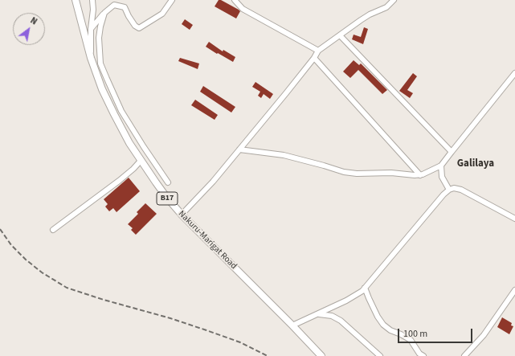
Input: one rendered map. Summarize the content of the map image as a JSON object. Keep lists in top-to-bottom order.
{
  "streets": {
    "main road": ["B17", "Nakuru-Marigat Road"]
  },
  "districts": ["Galilaya"],
  "scale_bar": "100 m",
  "north": "top right"
}
